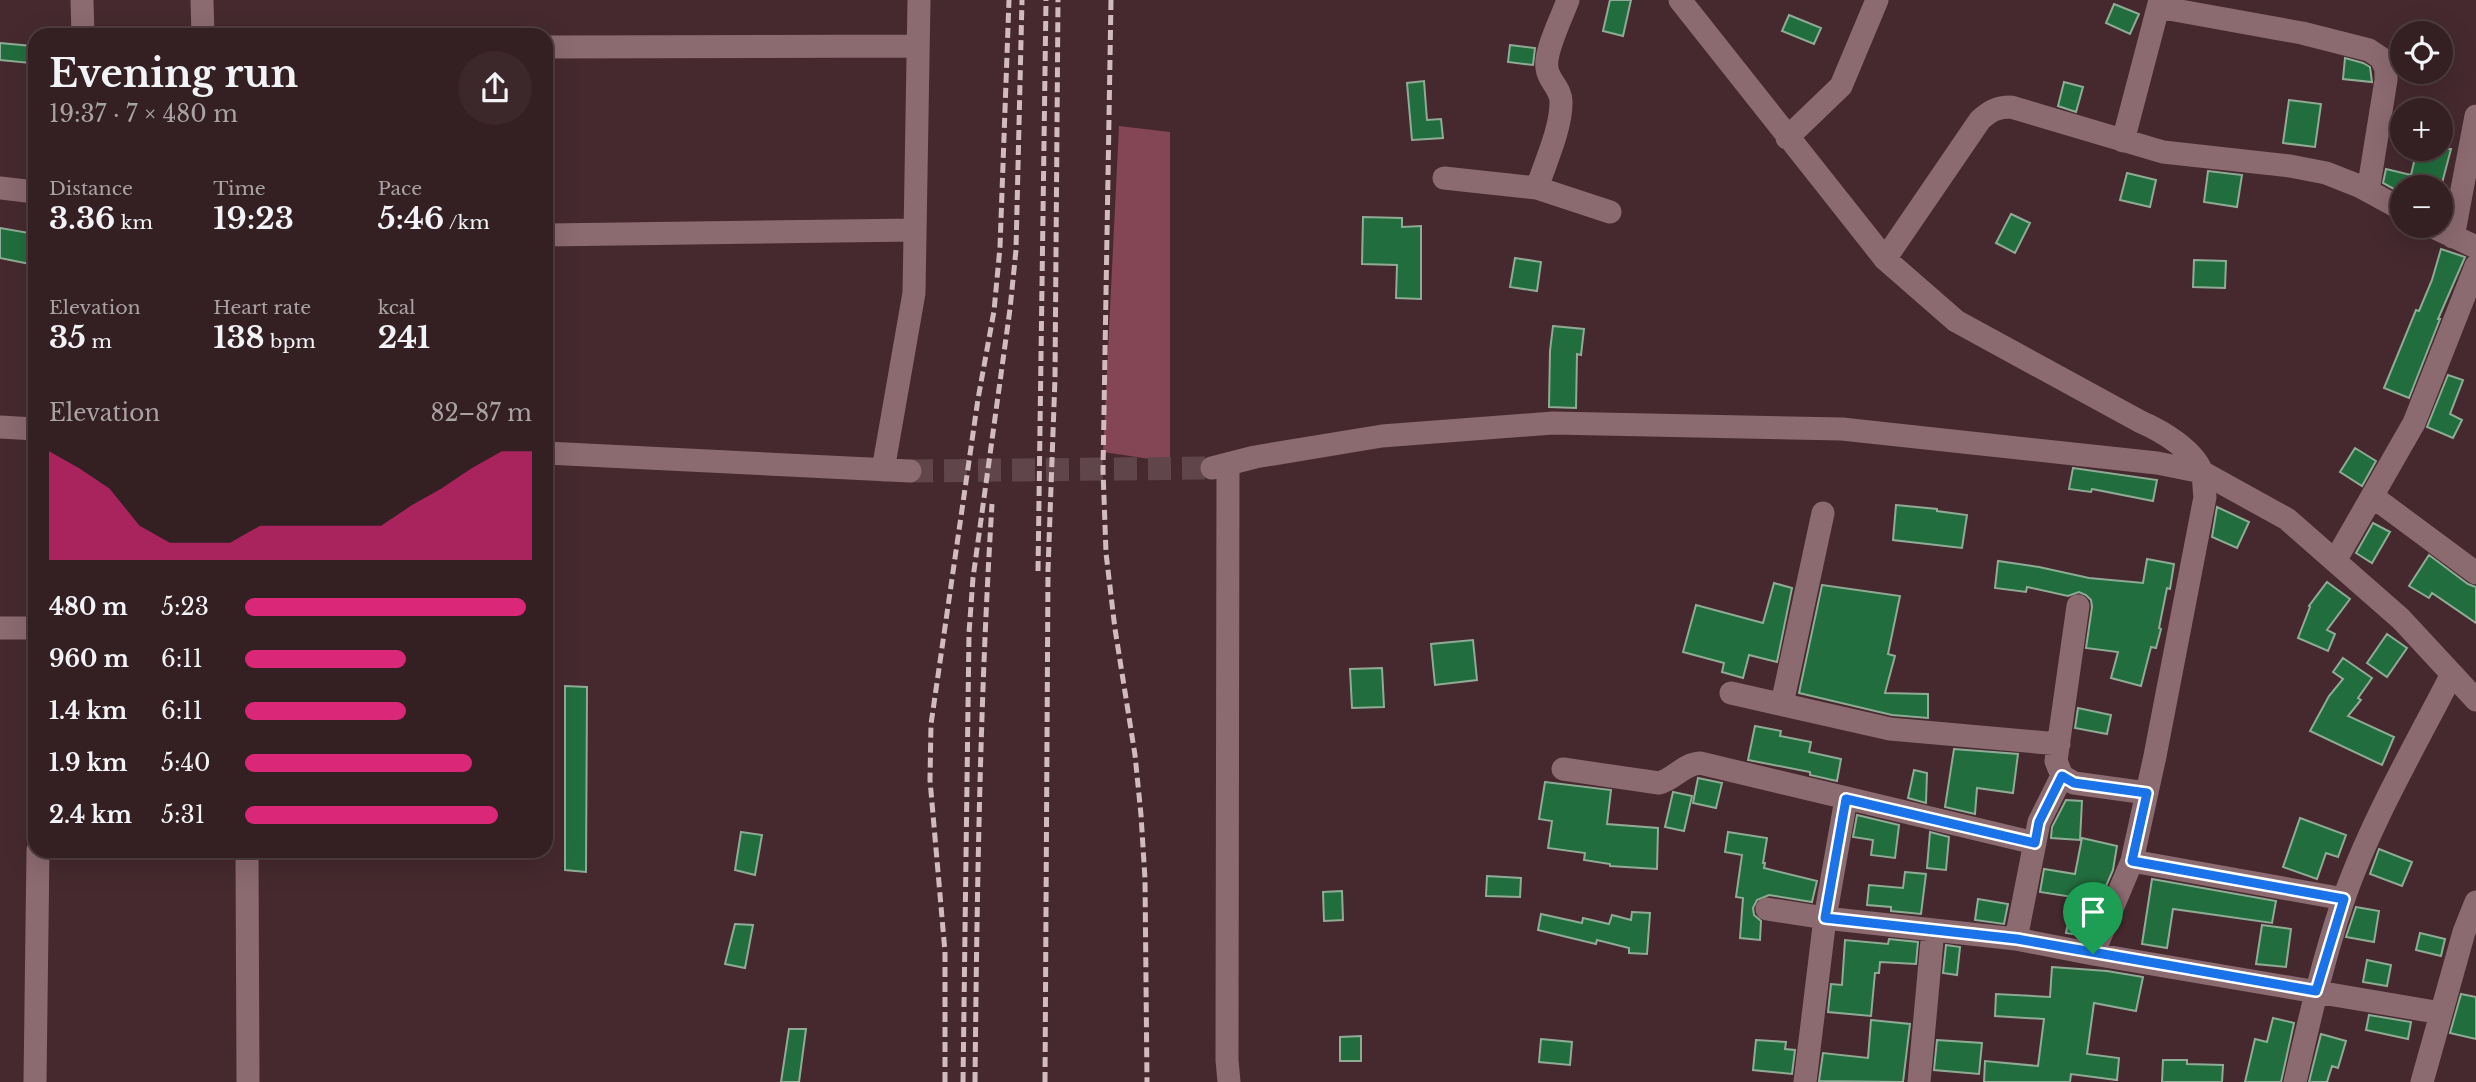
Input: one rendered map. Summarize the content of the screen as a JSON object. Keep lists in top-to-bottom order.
{
  "page": {
    "map_buttons": ["+", "−"],
    "heading": ["Evening run", "19:37 · 7 × 480 m"],
    "stats": [
      ["Distance", "3.36 km"],
      ["Time", "19:23"],
      ["Pace", "5:46 /km"],
      ["Elevation", "35 m"],
      ["Heart rate", "138 bpm"],
      ["kcal", "241"]
    ],
    "chart": ["Elevation", "82–87 m"],
    "list": [
      {
        "name": "480 m",
        "note": "5:23"
      },
      {
        "name": "960 m",
        "note": "6:11"
      },
      {
        "name": "1.4 km",
        "note": "6:11"
      },
      {
        "name": "1.9 km",
        "note": "5:40"
      },
      {
        "name": "2.4 km",
        "note": "5:31"
      }
    ]
  }
}
